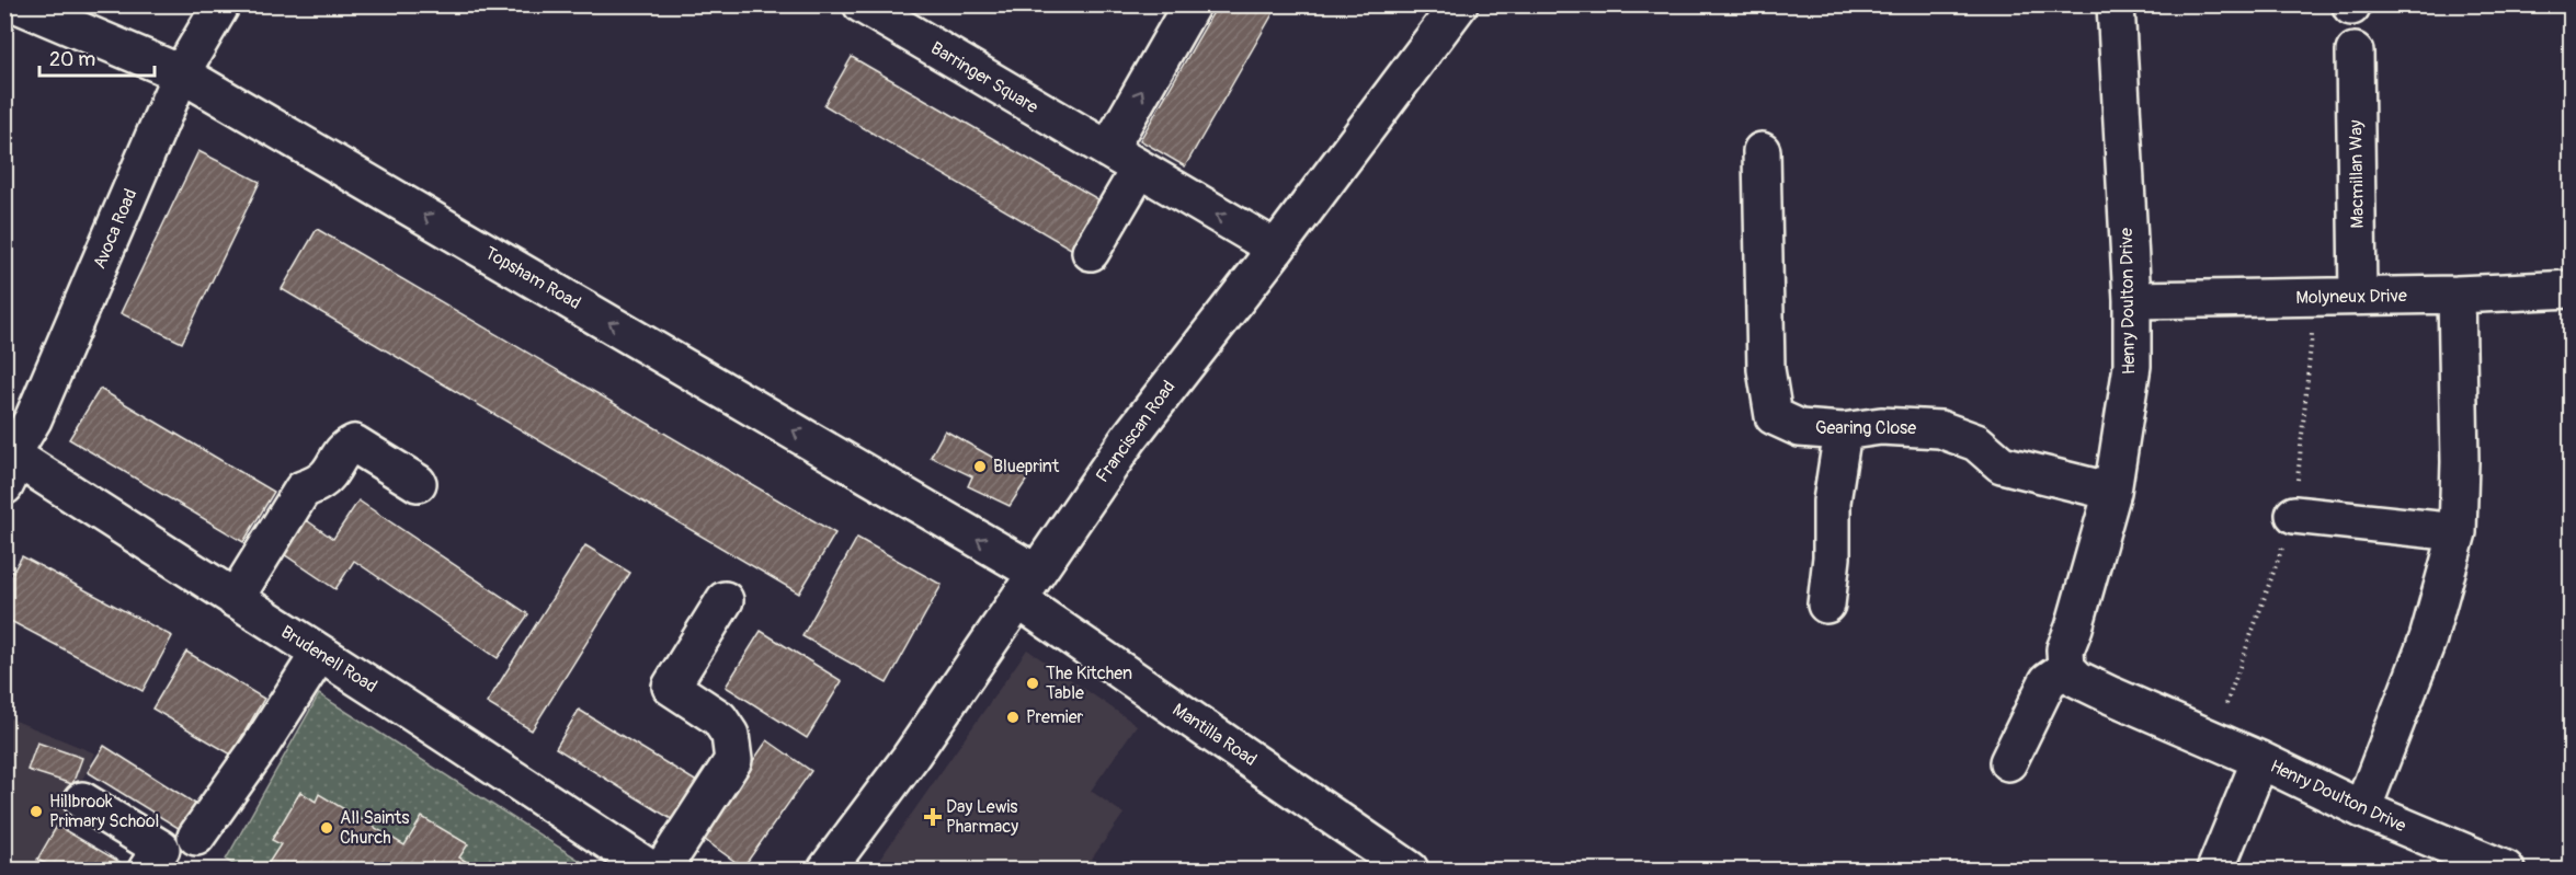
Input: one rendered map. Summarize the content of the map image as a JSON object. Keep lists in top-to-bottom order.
{
  "streets": {
    "street": [
      "Barringer Square",
      "Macmillan Way",
      "Avoca Road",
      "Topsham Road",
      "Molyneux Drive",
      "Henry Doulton Drive",
      "Gearing Close",
      "Franciscan Road",
      "Brudenell Road",
      "Mantilla Road"
    ]
  },
  "crossings": [
    ["Barringer Square", "Franciscan Road"],
    ["Macmillan Way", "Molyneux Drive"],
    ["Avoca Road", "Topsham Road"],
    ["Avoca Road", "Brudenell Road"],
    ["Topsham Road", "Franciscan Road"],
    ["Topsham Road", "Mantilla Road"],
    ["Molyneux Drive", "Henry Doulton Drive"],
    ["Henry Doulton Drive", "Gearing Close"],
    ["Franciscan Road", "Mantilla Road"]
  ],
  "one_way": ["Topsham Road"],
  "places": {
    "other": [
      "Blueprint",
      "The Kitchen Table",
      "Premier",
      "Hillbrook Primary School",
      "All Saints Church"
    ],
    "health": ["Day Lewis Pharmacy"]
  },
  "scale_bar": "20 m"
}
